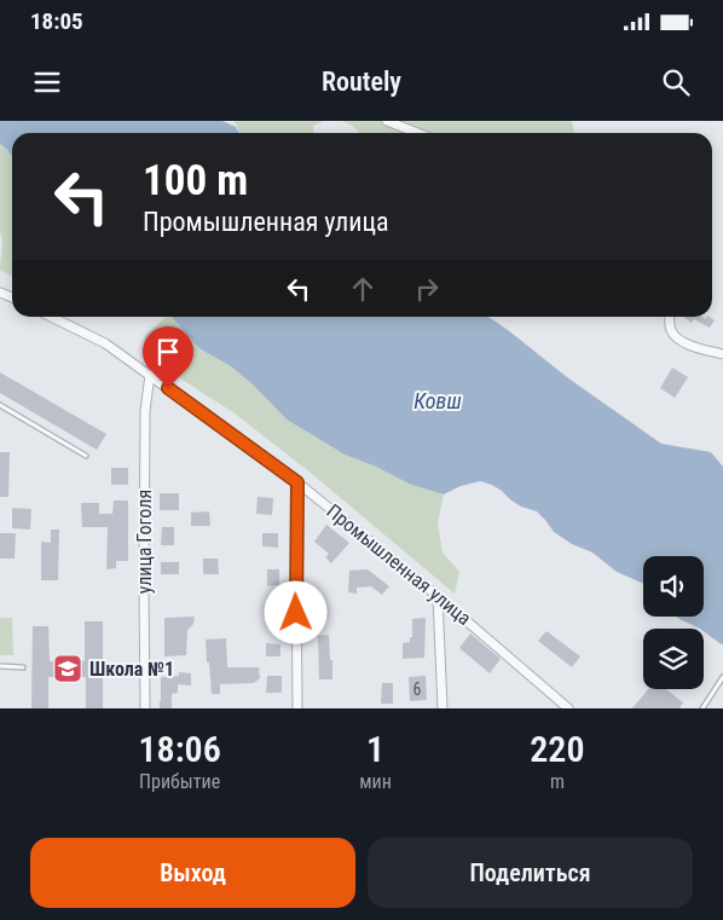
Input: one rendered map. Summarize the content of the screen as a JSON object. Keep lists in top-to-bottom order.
{
  "streets": {
    "street": ["улица Гоголя", "Промышленная улица"]
  },
  "crossings": [
    ["улица Гоголя", "Промышленная улица"]
  ],
  "water": ["Ковш"],
  "places": {
    "school or university": ["Школа №1"]
  },
  "house_numbers": ["6"],
  "page": {
    "status": "18:05",
    "header": "Routely",
    "turn": ["100 m", "Промышленная улица"],
    "eta": [
      "18:06",
      "Прибытие",
      "1",
      "мин",
      "220",
      "m"
    ],
    "buttons": ["Выход", "Поделиться"]
  }
}
